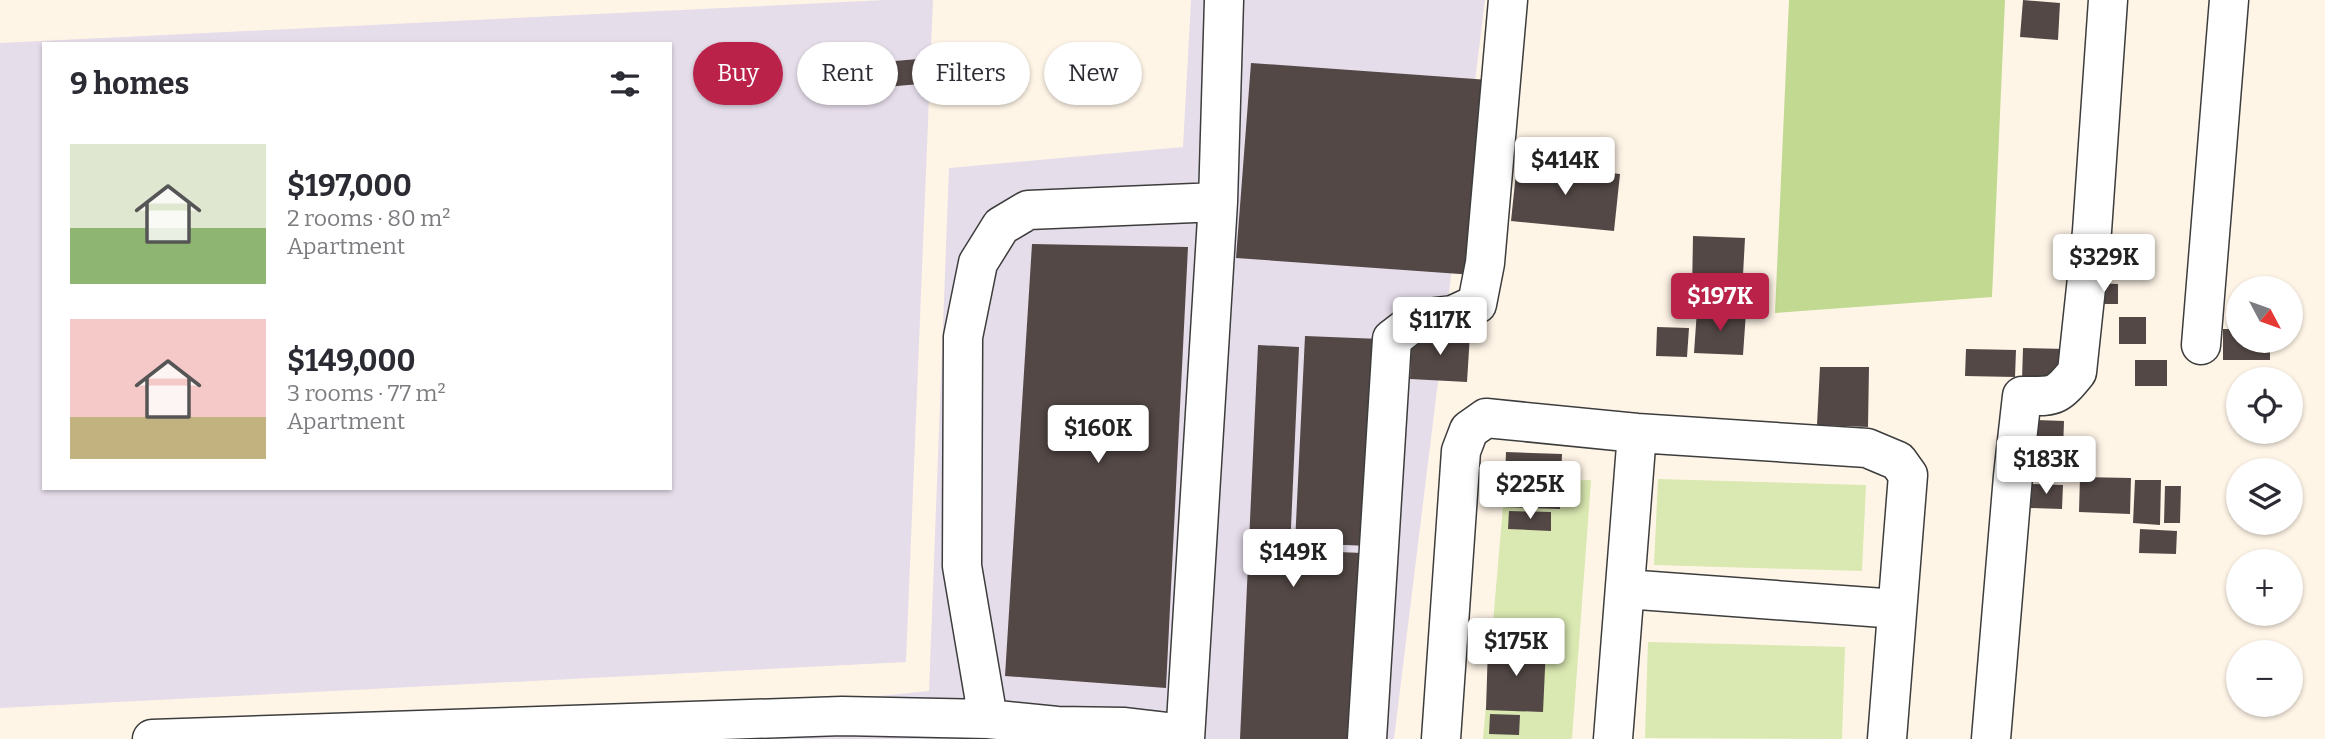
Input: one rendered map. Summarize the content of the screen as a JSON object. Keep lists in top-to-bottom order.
{
  "north": "bottom right",
  "page": {
    "chip": [
      "Buy",
      "Rent",
      "Filters",
      "New"
    ],
    "heading": "9 homes",
    "list": [
      {
        "name": "$197,000",
        "note": "2 rooms · 80 m² · Apartment"
      },
      {
        "name": "$149,000",
        "note": "3 rooms · 77 m² · Apartment"
      }
    ],
    "price": [
      "$414K",
      "$329K",
      "$197K",
      "$117K",
      "$160K",
      "$183K",
      "$225K",
      "$149K",
      "$175K"
    ],
    "map_buttons": ["+", "−"]
  }
}
